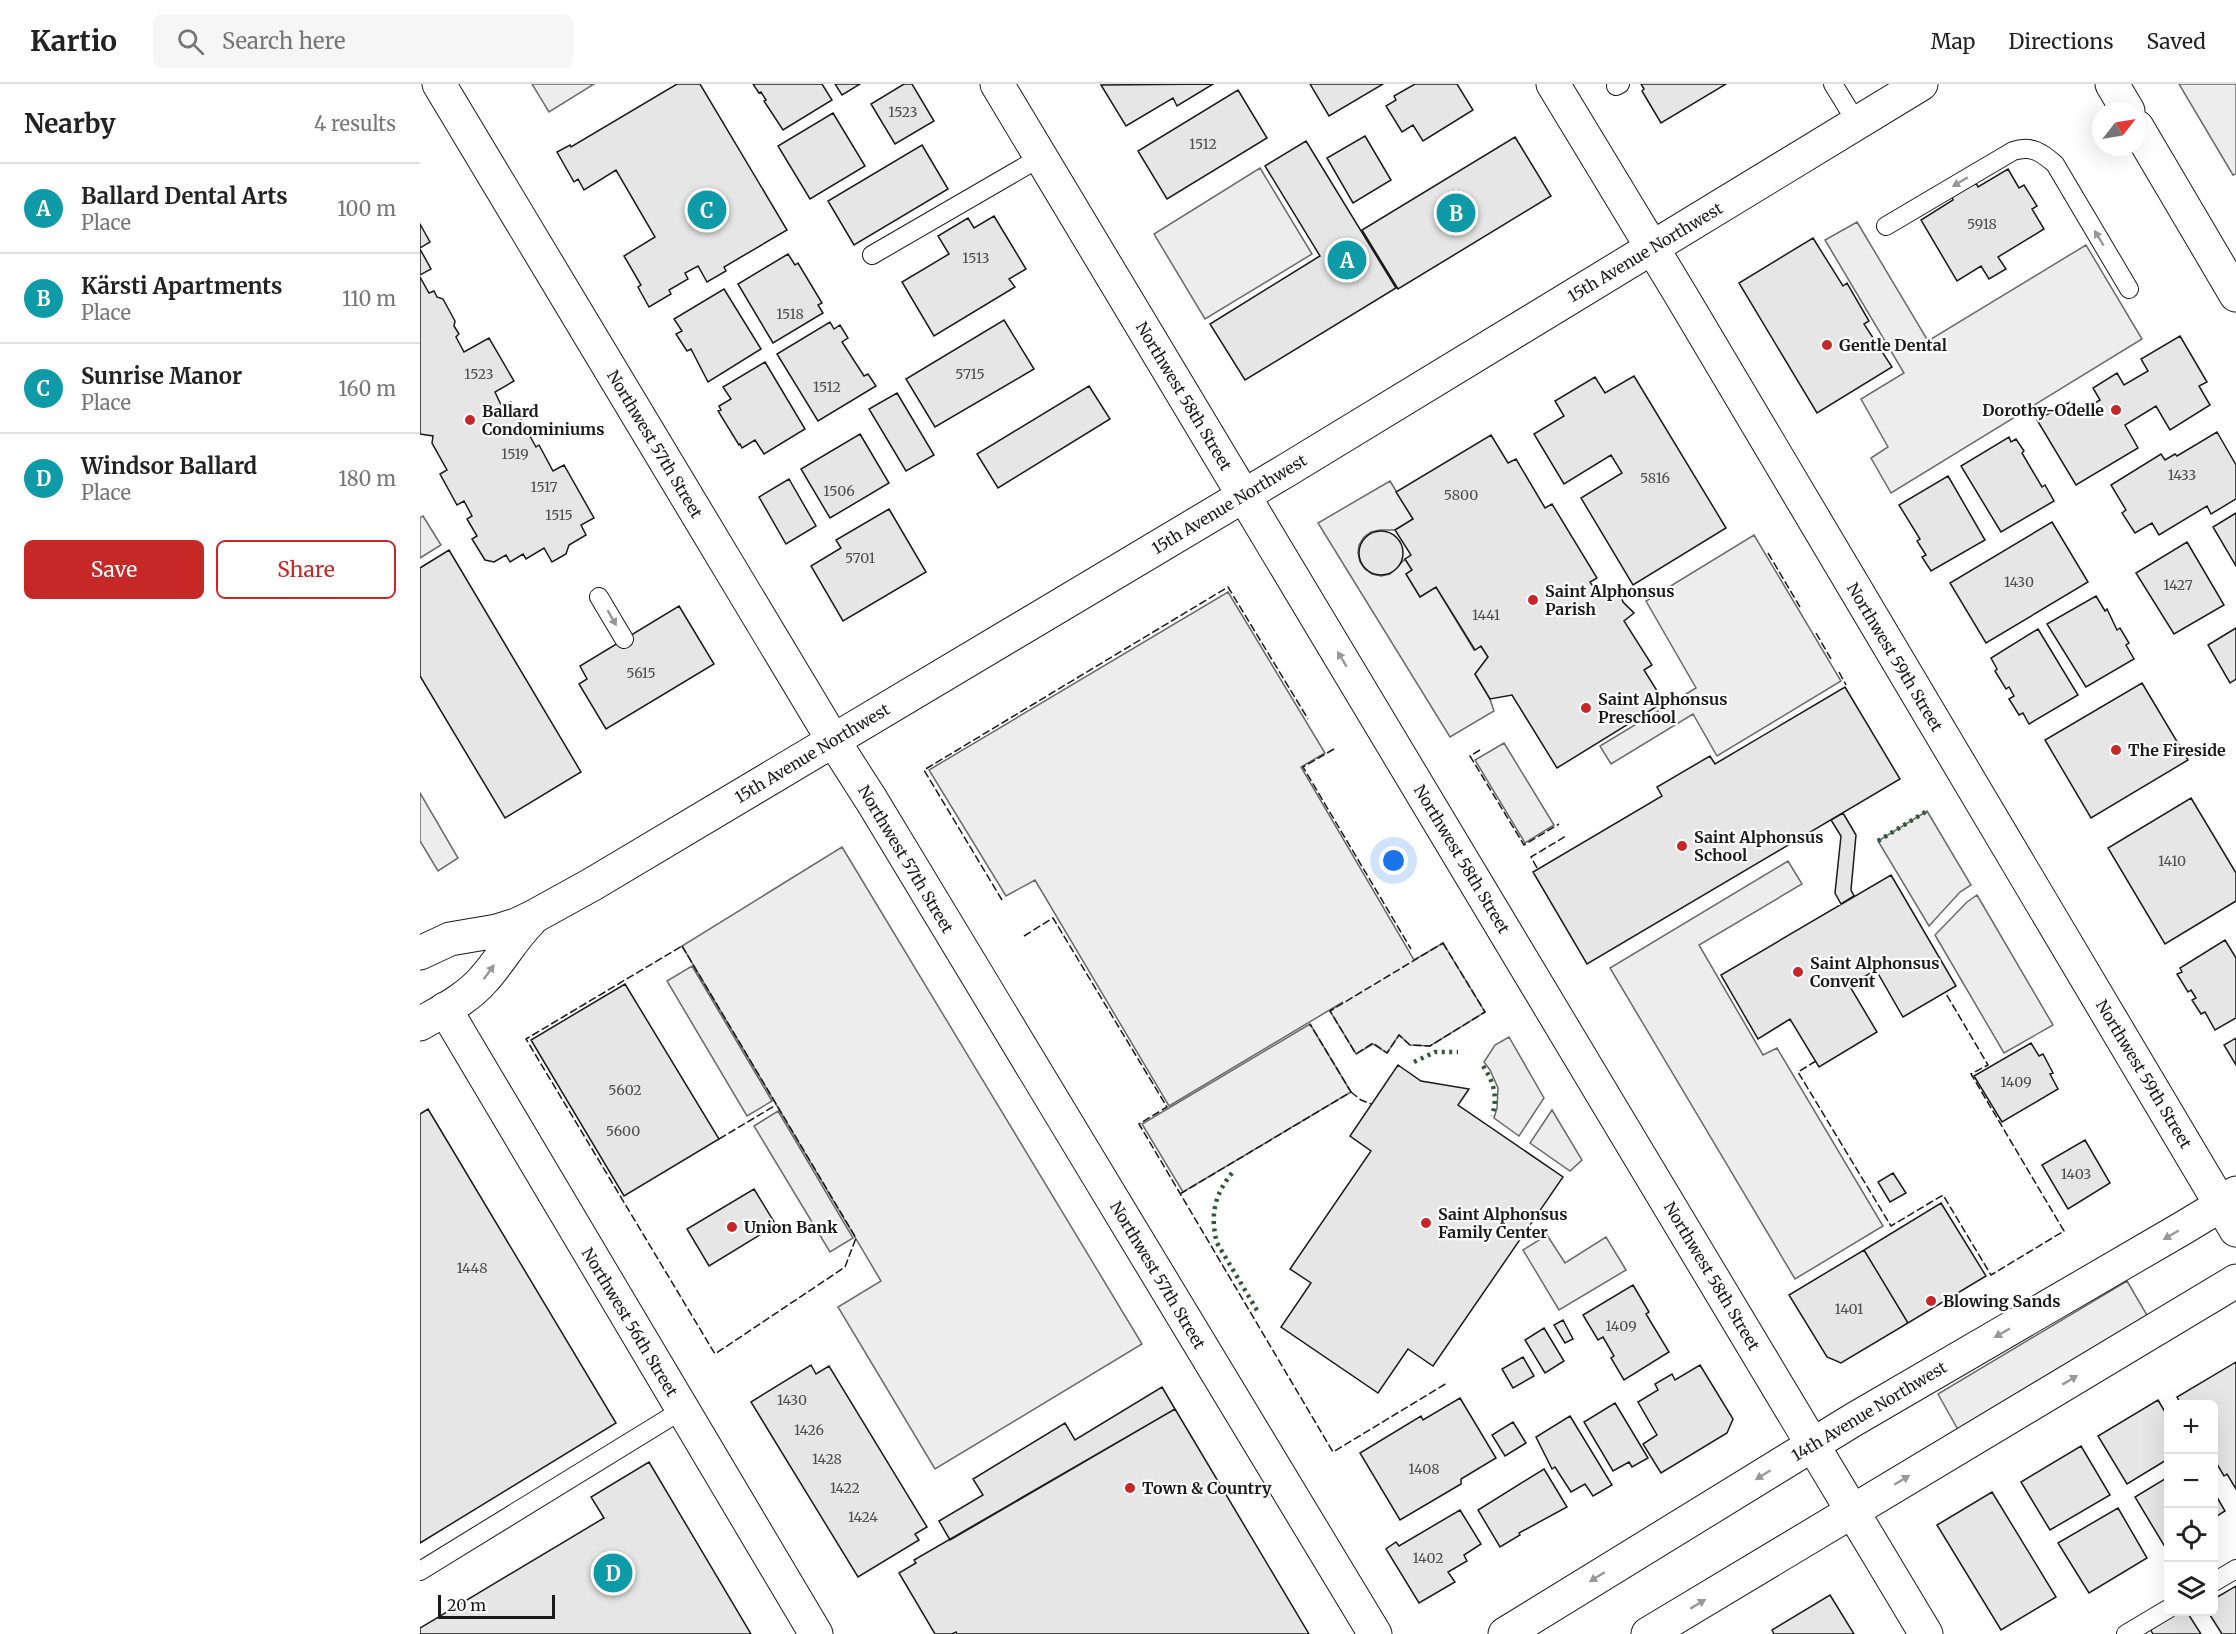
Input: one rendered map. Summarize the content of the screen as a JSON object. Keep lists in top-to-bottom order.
{
  "streets": {
    "street": [
      "15th Avenue Northwest",
      "Northwest 58th Street",
      "Northwest 57th Street",
      "Northwest 59th Street",
      "Northwest 56th Street",
      "14th Avenue Northwest"
    ]
  },
  "crossings": [
    ["15th Avenue Northwest", "Northwest 58th Street"],
    ["15th Avenue Northwest", "Northwest 57th Street"],
    ["15th Avenue Northwest", "Northwest 59th Street"],
    ["15th Avenue Northwest", "Northwest 56th Street"],
    ["Northwest 58th Street", "14th Avenue Northwest"],
    ["Northwest 59th Street", "14th Avenue Northwest"]
  ],
  "one_way": ["Northwest 58th Street"],
  "places": [
    "Gentle Dental",
    "Dorothy-Odelle",
    "Ballard Condominiums",
    "Saint Alphonsus Parish",
    "Saint Alphonsus Preschool",
    "The Fireside",
    "Saint Alphonsus School",
    "Saint Alphonsus Convent",
    "Saint Alphonsus Family Center",
    "Union Bank",
    "Blowing Sands",
    "Town & Country"
  ],
  "house_numbers": [
    "1523",
    "1512",
    "5918",
    "1513",
    "1518",
    "1523",
    "5715",
    "1512",
    "1519",
    "1433",
    "5816",
    "1517",
    "1506",
    "5800",
    "1515",
    "5701",
    "1430",
    "1427",
    "1441",
    "5615",
    "1410",
    "1409",
    "5602",
    "5600",
    "1403",
    "1448",
    "1401",
    "1409",
    "1430",
    "1426",
    "1428",
    "1408",
    "1422",
    "1424",
    "1402"
  ],
  "scale_bar": "20 m",
  "north": "top right",
  "page": {
    "header": "Kartio",
    "search": "Search here",
    "nav": ["Map", "Directions", "Saved"],
    "heading": ["Nearby", "4 results"],
    "list": [
      {
        "mark": "A",
        "name": "Ballard Dental Arts",
        "note": "Place",
        "value": "100 m"
      },
      {
        "mark": "B",
        "name": "Kärsti Apartments",
        "note": "Place",
        "value": "110 m"
      },
      {
        "mark": "C",
        "name": "Sunrise Manor",
        "note": "Place",
        "value": "160 m"
      },
      {
        "mark": "D",
        "name": "Windsor Ballard",
        "note": "Place",
        "value": "180 m"
      }
    ],
    "pins": [
      "C",
      "B",
      "A",
      "D"
    ],
    "buttons": ["Save", "Share"],
    "map_buttons": ["+", "−"],
    "scale": "20 m"
  }
}
